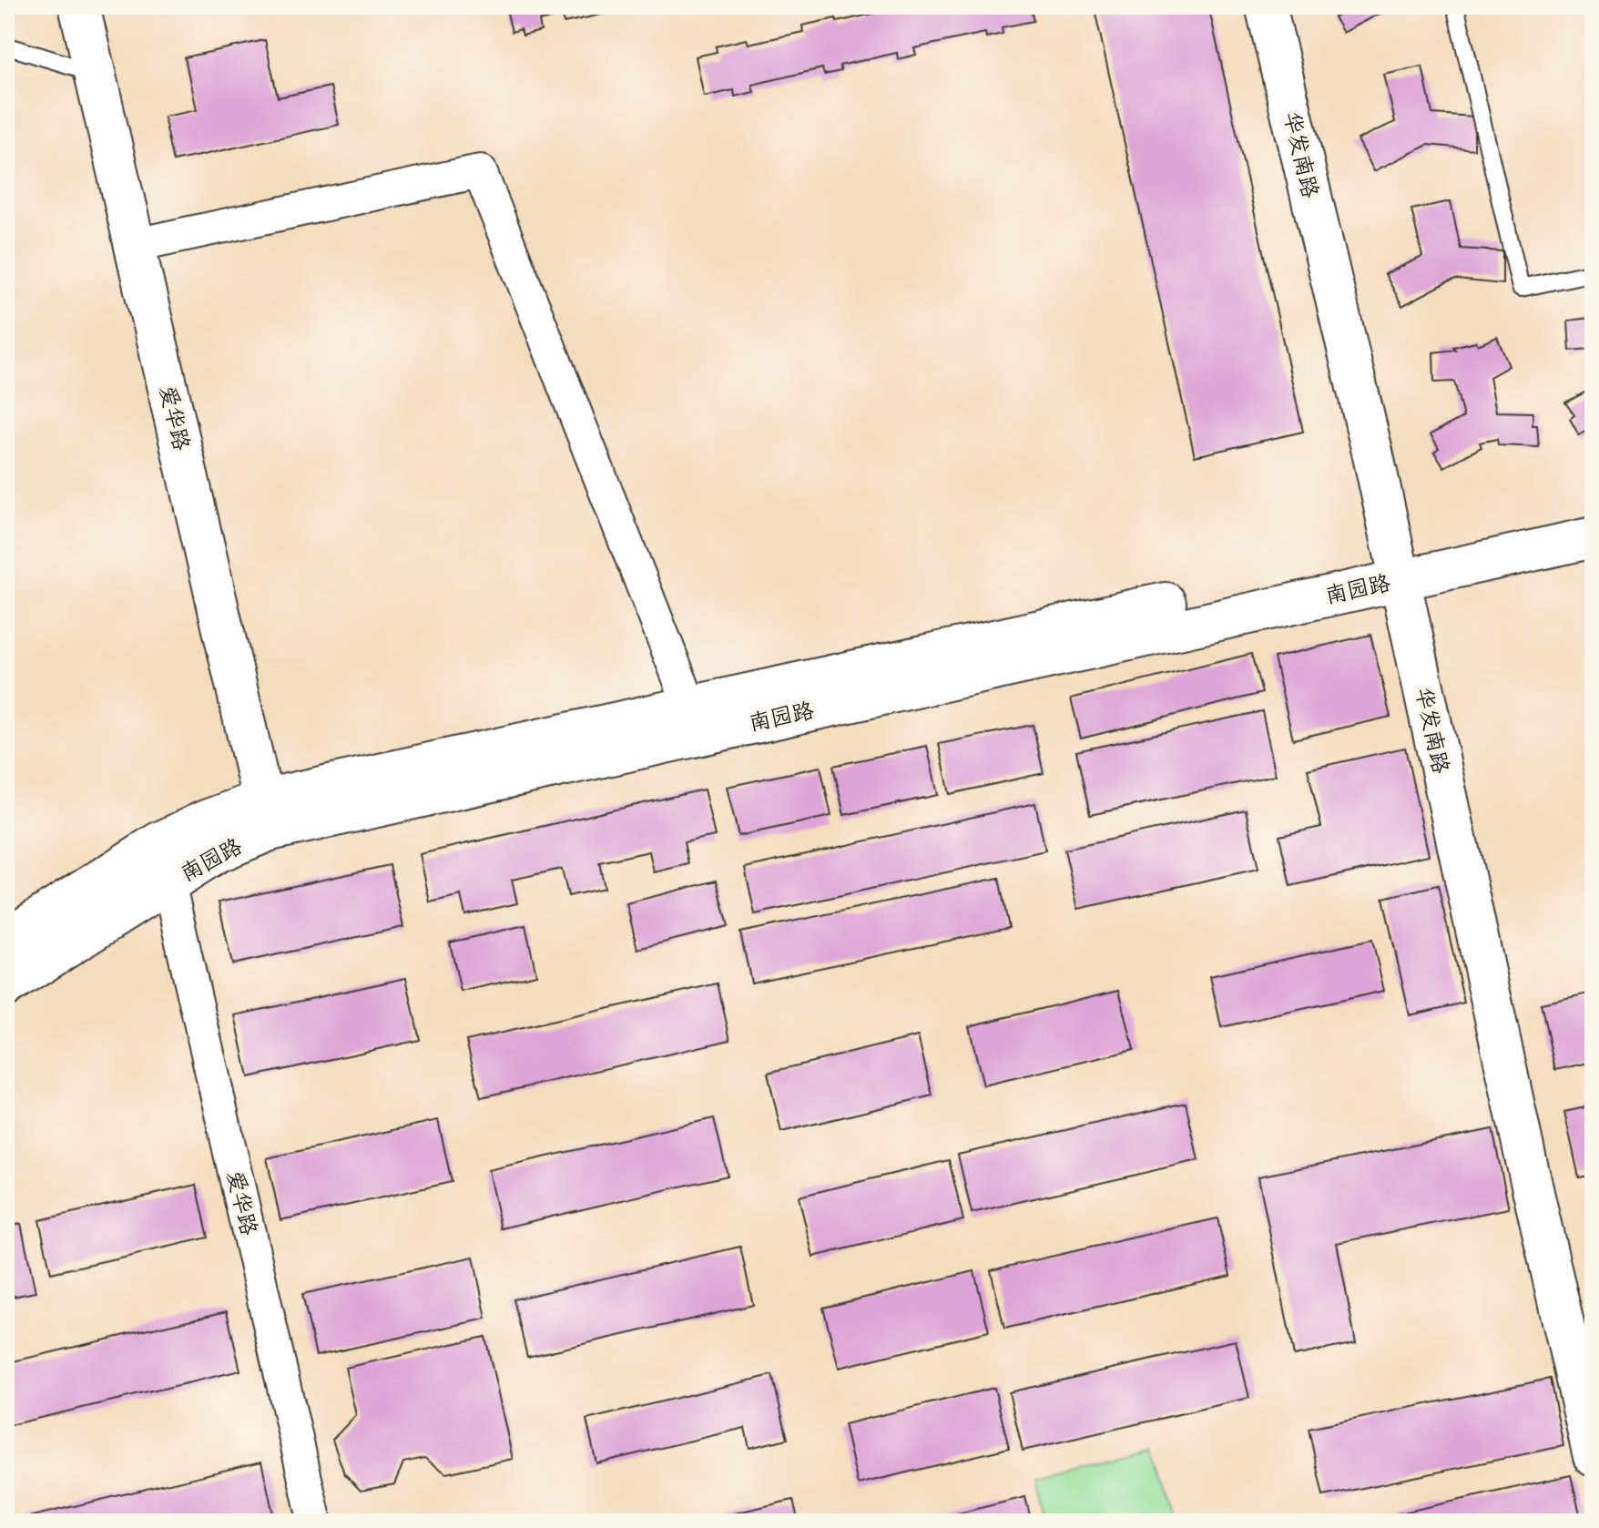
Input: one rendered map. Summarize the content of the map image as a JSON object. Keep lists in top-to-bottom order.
{
  "streets": {
    "main road": ["华发南路", "爱华路", "南园路"]
  },
  "crossings": [
    ["华发南路", "南园路"],
    ["爱华路", "南园路"]
  ]
}
